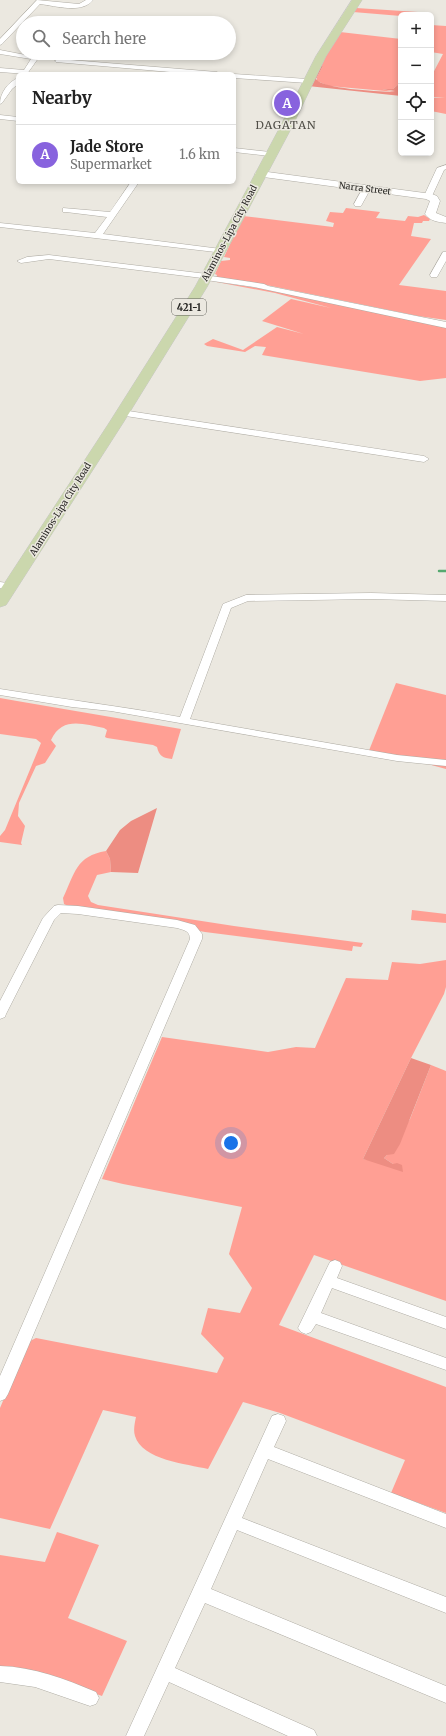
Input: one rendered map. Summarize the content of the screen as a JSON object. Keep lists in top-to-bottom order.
{
  "streets": {
    "main road": ["Alaminos-Lipa City Road", "421-1"],
    "street": ["Narra Street"]
  },
  "crossings": [
    ["Narra Street", "Alaminos-Lipa City Road"]
  ],
  "districts": ["DAGATAN"],
  "page": {
    "map_buttons": ["+", "−"],
    "search": "Search here",
    "heading": "Nearby",
    "pins": "A",
    "list": [
      {
        "mark": "A",
        "name": "Jade Store",
        "note": "Supermarket",
        "value": "1.6 km"
      }
    ]
  }
}
